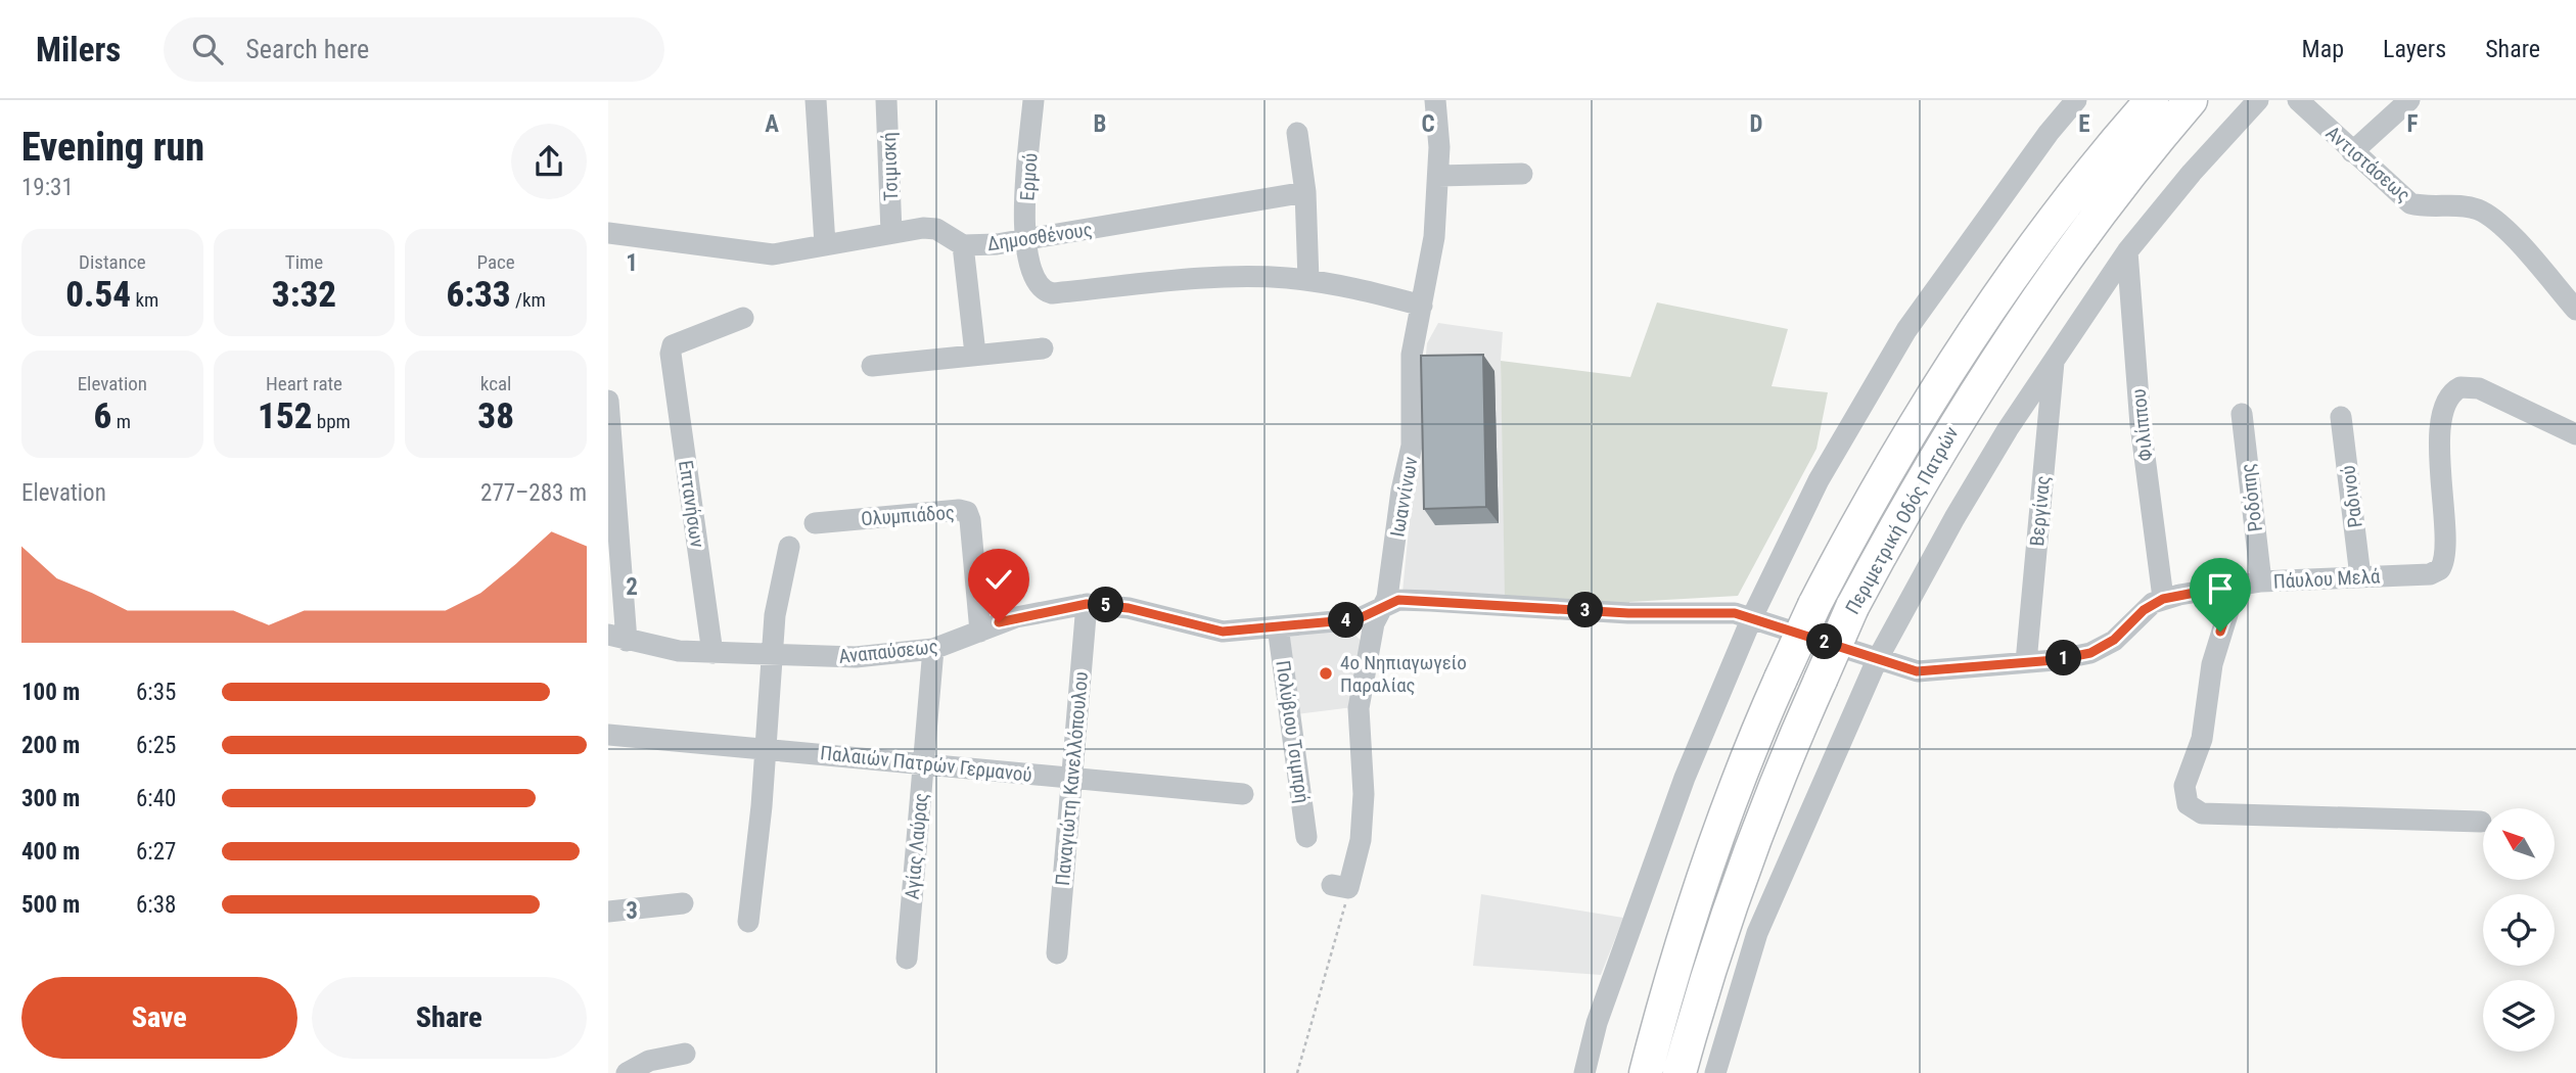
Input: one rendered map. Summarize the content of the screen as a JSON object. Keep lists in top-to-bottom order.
{
  "streets": {
    "highway": ["Περιμετρική Οδός Πατρών"],
    "street": [
      "Αντιστάσεως",
      "Τσιμισκή",
      "Ερμού",
      "Δημοσθένους",
      "Φιλίππου",
      "Ιωαννίνων",
      "Ραδινού",
      "Ροδόπης",
      "Επτανήσων",
      "Βεργίνας",
      "Ολυμπιάδος",
      "Πάυλου Μελά",
      "Αναπαύσεως",
      "Πολύβιου Τσιμπρή",
      "Παλαιών Πατρών Γερμανού",
      "Παναγιώτη Κανελλόπουλου",
      "Αγίας Λαύρας"
    ]
  },
  "crossings": [
    ["Τσιμισκή", "Δημοσθένους"],
    ["Ερμού", "Δημοσθένους"],
    ["Φιλίππου", "Πάυλου Μελά"],
    ["Ιωαννίνων", "Αναπαύσεως"],
    ["Ραδινού", "Πάυλου Μελά"],
    ["Ροδόπης", "Πάυλου Μελά"],
    ["Επτανήσων", "Αναπαύσεως"],
    ["Βεργίνας", "Πάυλου Μελά"],
    ["Ολυμπιάδος", "Αναπαύσεως"],
    ["Πάυλου Μελά", "Αναπαύσεως"],
    ["Αναπαύσεως", "Πολύβιου Τσιμπρή"],
    ["Αναπαύσεως", "Παναγιώτη Κανελλόπουλου"],
    ["Αναπαύσεως", "Αγίας Λαύρας"],
    ["Παλαιών Πατρών Γερμανού", "Παναγιώτη Κανελλόπουλου"],
    ["Παλαιών Πατρών Γερμανού", "Αγίας Λαύρας"]
  ],
  "places": ["4o Νηπιαγωγείο Παραλίας"],
  "north": "top left",
  "page": {
    "header": "Milers",
    "search": "Search here",
    "nav": ["Map", "Layers", "Share"],
    "heading": ["Evening run", "19:31"],
    "stats": [
      ["Distance", "0.54 km"],
      ["Time", "3:32"],
      ["Pace", "6:33 /km"],
      ["Elevation", "6 m"],
      ["Heart rate", "152 bpm"],
      ["kcal", "38"]
    ],
    "chart": ["Elevation", "277–283 m"],
    "pins": [
      "5",
      "3",
      "4",
      "2",
      "1"
    ],
    "list": [
      {
        "name": "100 m",
        "note": "6:35"
      },
      {
        "name": "200 m",
        "note": "6:25"
      },
      {
        "name": "300 m",
        "note": "6:40"
      },
      {
        "name": "400 m",
        "note": "6:27"
      },
      {
        "name": "500 m",
        "note": "6:38"
      }
    ],
    "buttons": ["Save", "Share"]
  },
  "grid": {
    "columns": [
      "A",
      "B",
      "C",
      "D",
      "E",
      "F"
    ],
    "rows": ["1", "2", "3"]
  }
}
